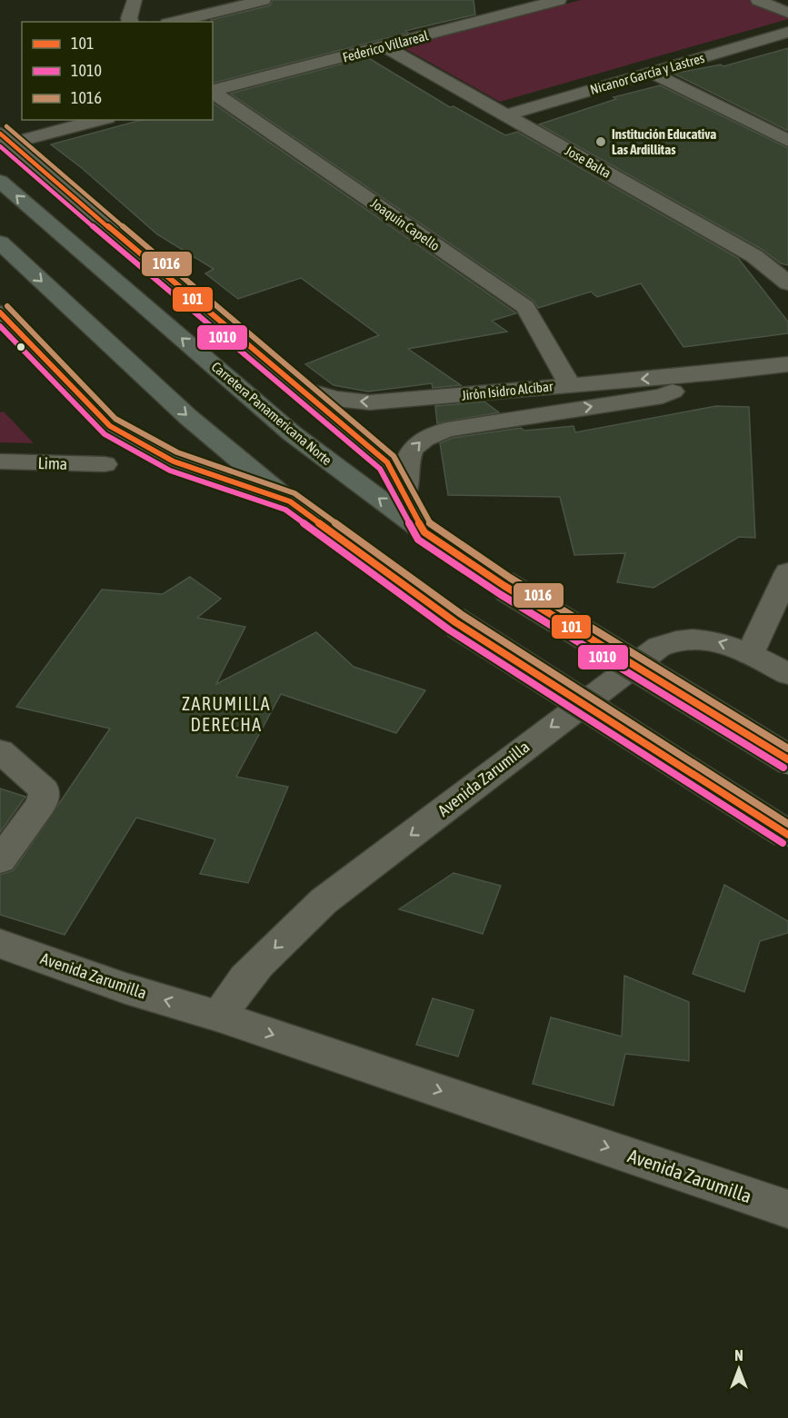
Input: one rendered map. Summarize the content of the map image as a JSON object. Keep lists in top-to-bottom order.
{
  "streets": {
    "highway": ["Carretera Panamericana Norte"],
    "street": [
      "Federico Villareal",
      "Nicanor García y Lastres",
      "Jose Balta",
      "Joaquín Capello",
      "Jirón Isidro Alcíbar",
      "Lima",
      "Avenida Zarumilla"
    ]
  },
  "crossings": [
    ["Federico Villareal", "Jose Balta"],
    ["Nicanor García y Lastres", "Jose Balta"],
    ["Joaquín Capello", "Jirón Isidro Alcíbar"]
  ],
  "districts": ["ZARUMILLA DERECHA"],
  "places": ["Institución Educativa Las Ardillitas"],
  "lines": ["transit line 1016", "transit line 101", "transit line 1010"],
  "legend": ["101", "1010", "1016"],
  "north": "top"
}
